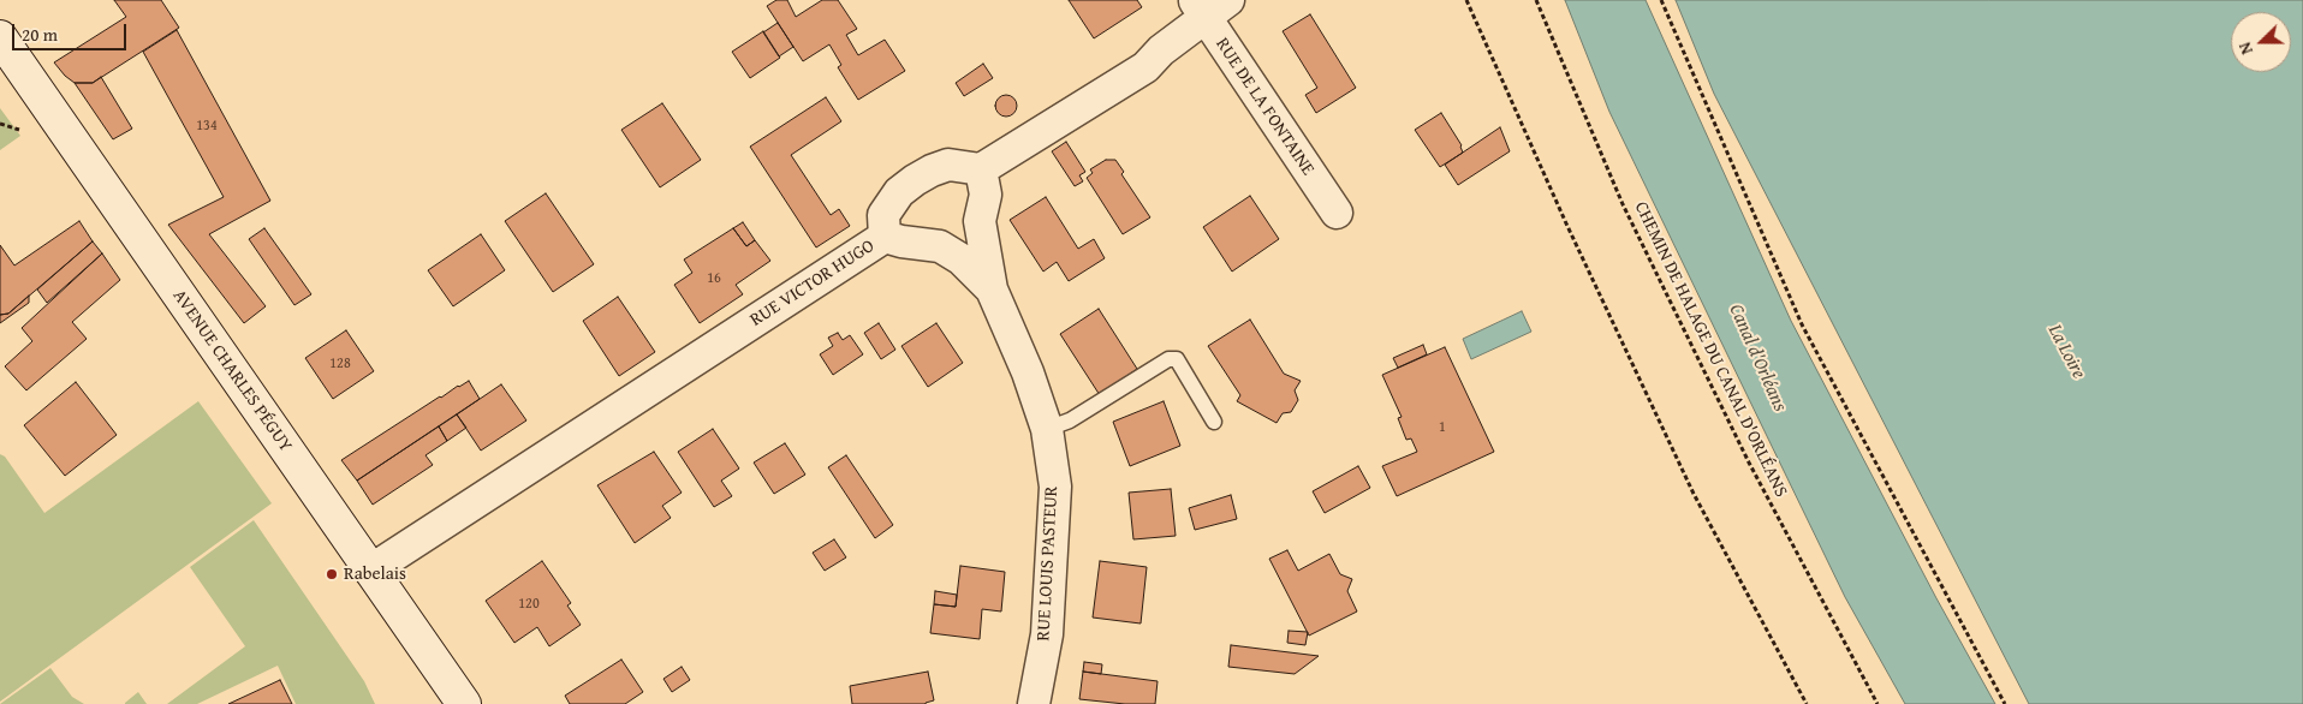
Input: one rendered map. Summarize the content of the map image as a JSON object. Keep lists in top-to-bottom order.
{
  "streets": {
    "main road": ["AVENUE CHARLES PÉGUY"],
    "street": ["RUE DE LA FONTAINE", "RUE VICTOR HUGO", "RUE LOUIS PASTEUR"],
    "path": ["CHEMIN DE HALAGE DU CANAL D'ORLÉANS"]
  },
  "crossings": [
    ["RUE VICTOR HUGO", "AVENUE CHARLES PÉGUY"],
    ["RUE VICTOR HUGO", "RUE LOUIS PASTEUR"]
  ],
  "water": ["La Loire", "Canal d'Orléans"],
  "places": ["Rabelais"],
  "house_numbers": [
    "134",
    "16",
    "128",
    "1",
    "120"
  ],
  "scale_bar": "20 m",
  "north": "left"
}
